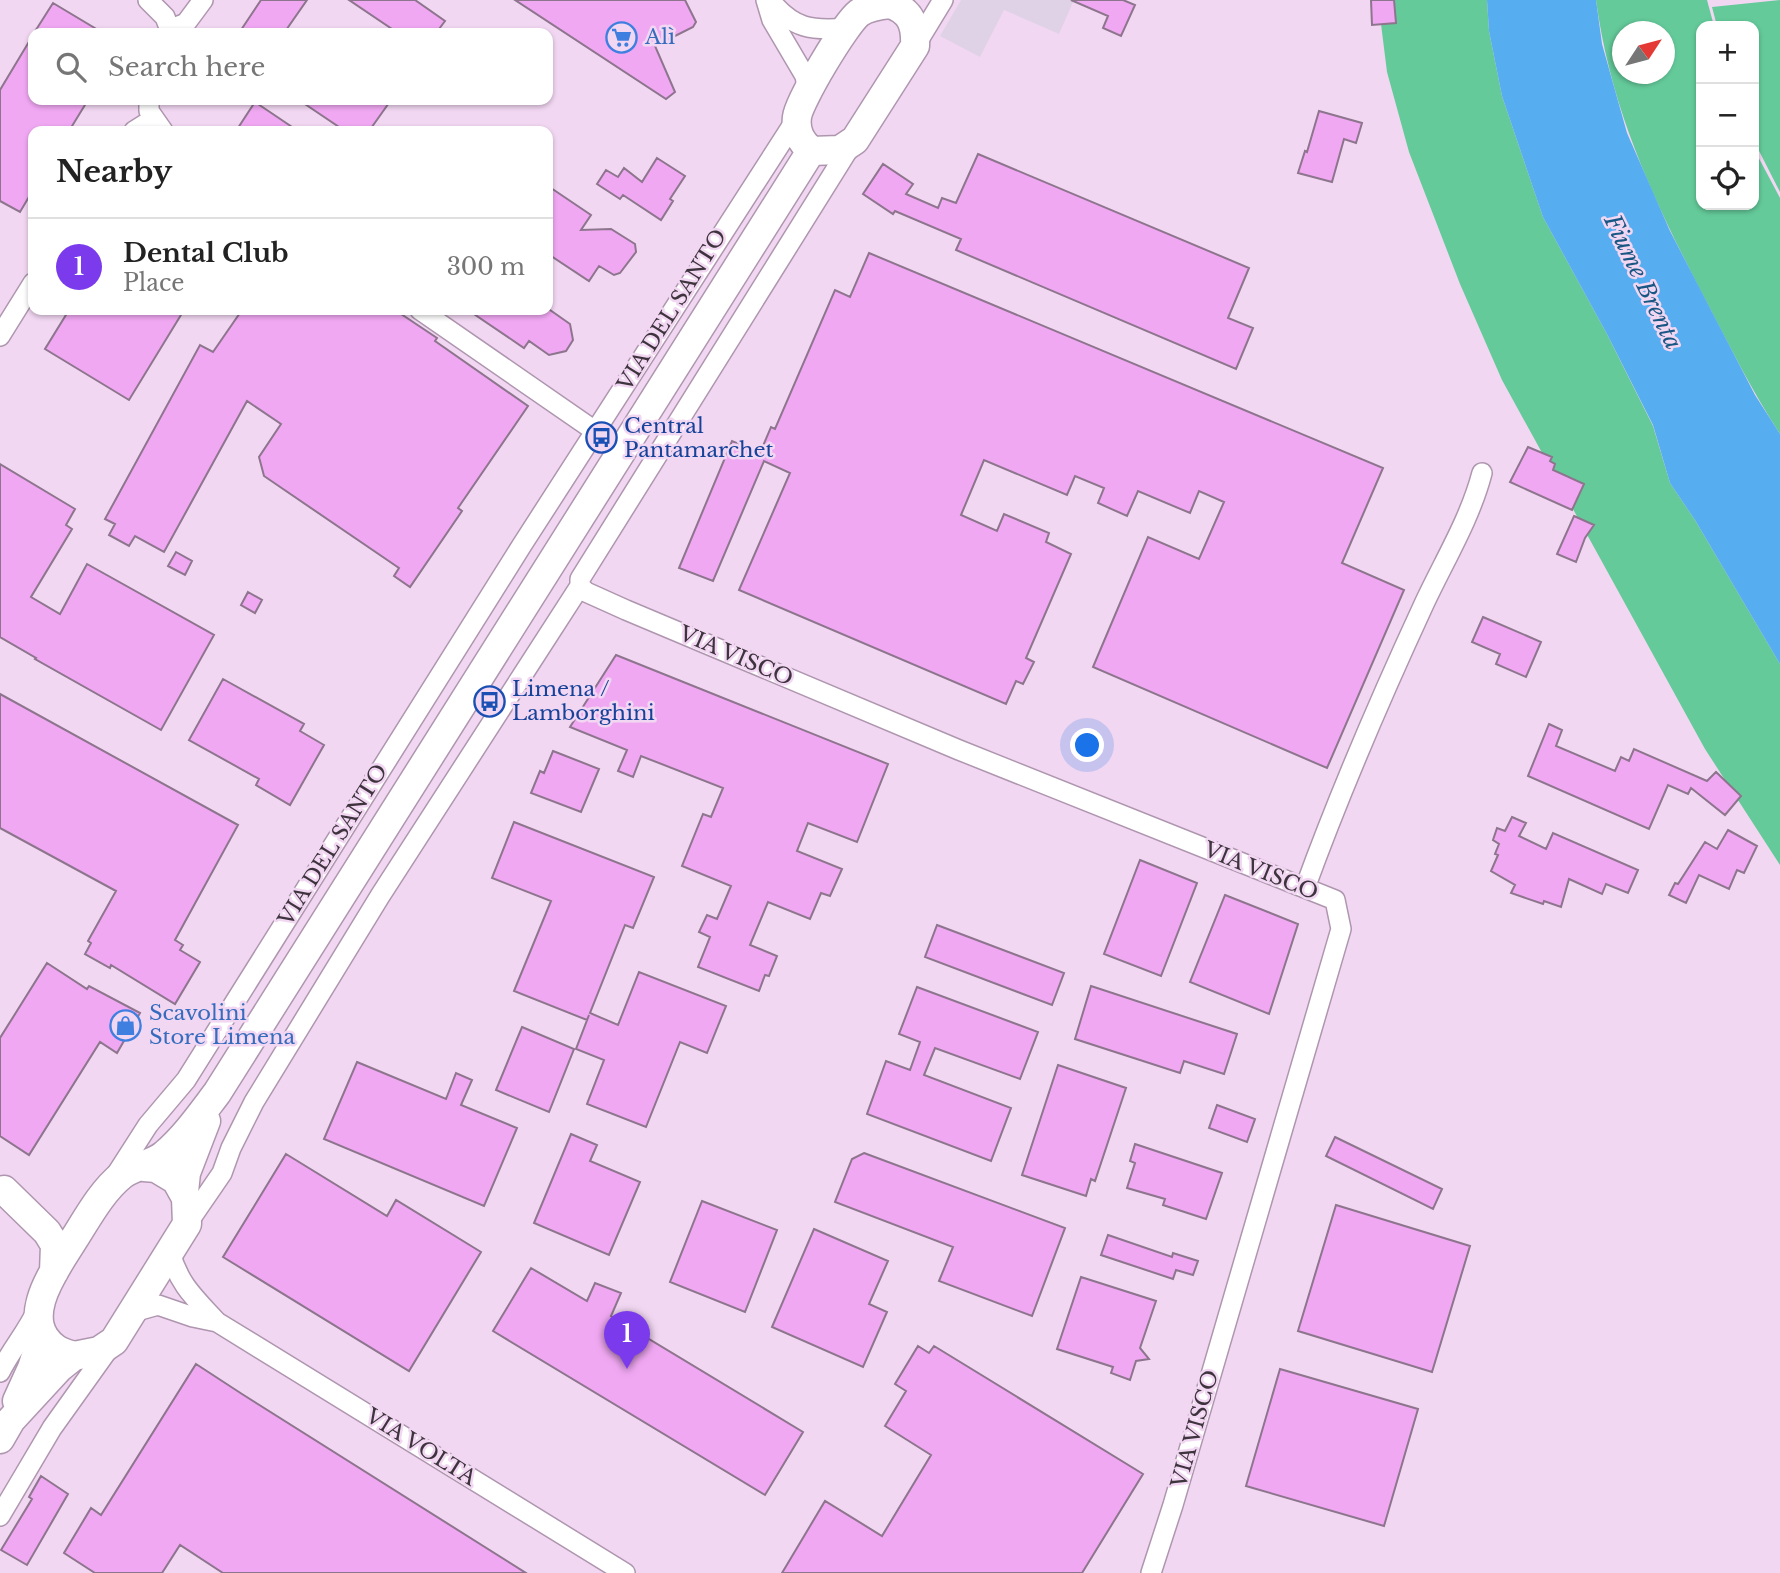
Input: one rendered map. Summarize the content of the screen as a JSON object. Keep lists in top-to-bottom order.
{
  "streets": {
    "street": ["VIA DEL SANTO", "VIA VISCO", "VIA VOLTA"]
  },
  "water": ["Fiume Brenta"],
  "places": {
    "supermarket": ["Alì"],
    "bus stop": ["Central Pantamarchet", "Limena / Lamborghini"],
    "shop": ["Scavolini Store Limena"]
  },
  "north": "top right",
  "page": {
    "map_buttons": ["+", "−"],
    "search": "Search here",
    "heading": "Nearby",
    "list": [
      {
        "mark": "1",
        "name": "Dental Club",
        "note": "Place",
        "value": "300 m"
      }
    ],
    "pins": "1"
  }
}
